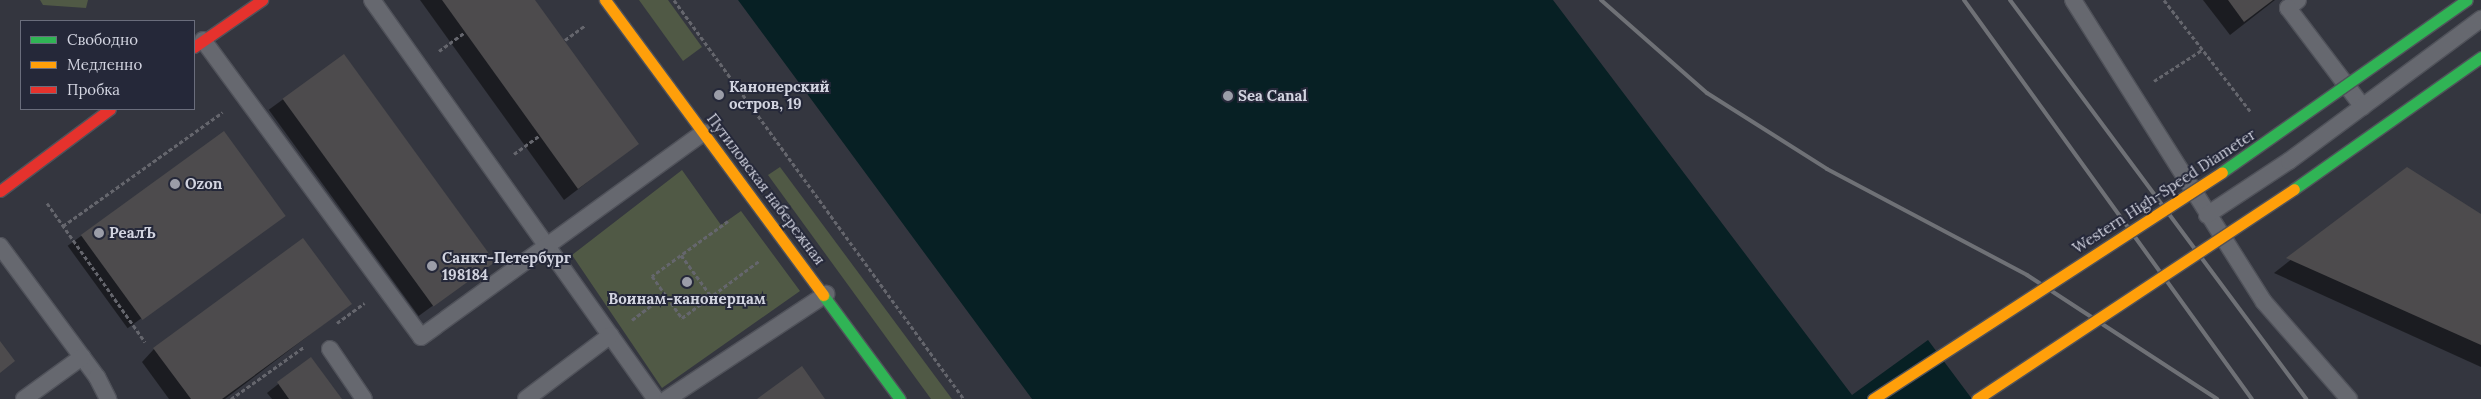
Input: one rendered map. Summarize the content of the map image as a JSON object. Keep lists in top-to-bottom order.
{
  "streets": {
    "main road": ["Путиловская набережная", "Western High-Speed Diameter"]
  },
  "places": [
    "Канонерский остров, 19",
    "Sea Canal",
    "Ozon",
    "РеалЪ",
    "Санкт-Петербург 198184",
    "Воинам-канонерцам"
  ],
  "legend": ["Свободно", "Медленно", "Пробка"]
}
